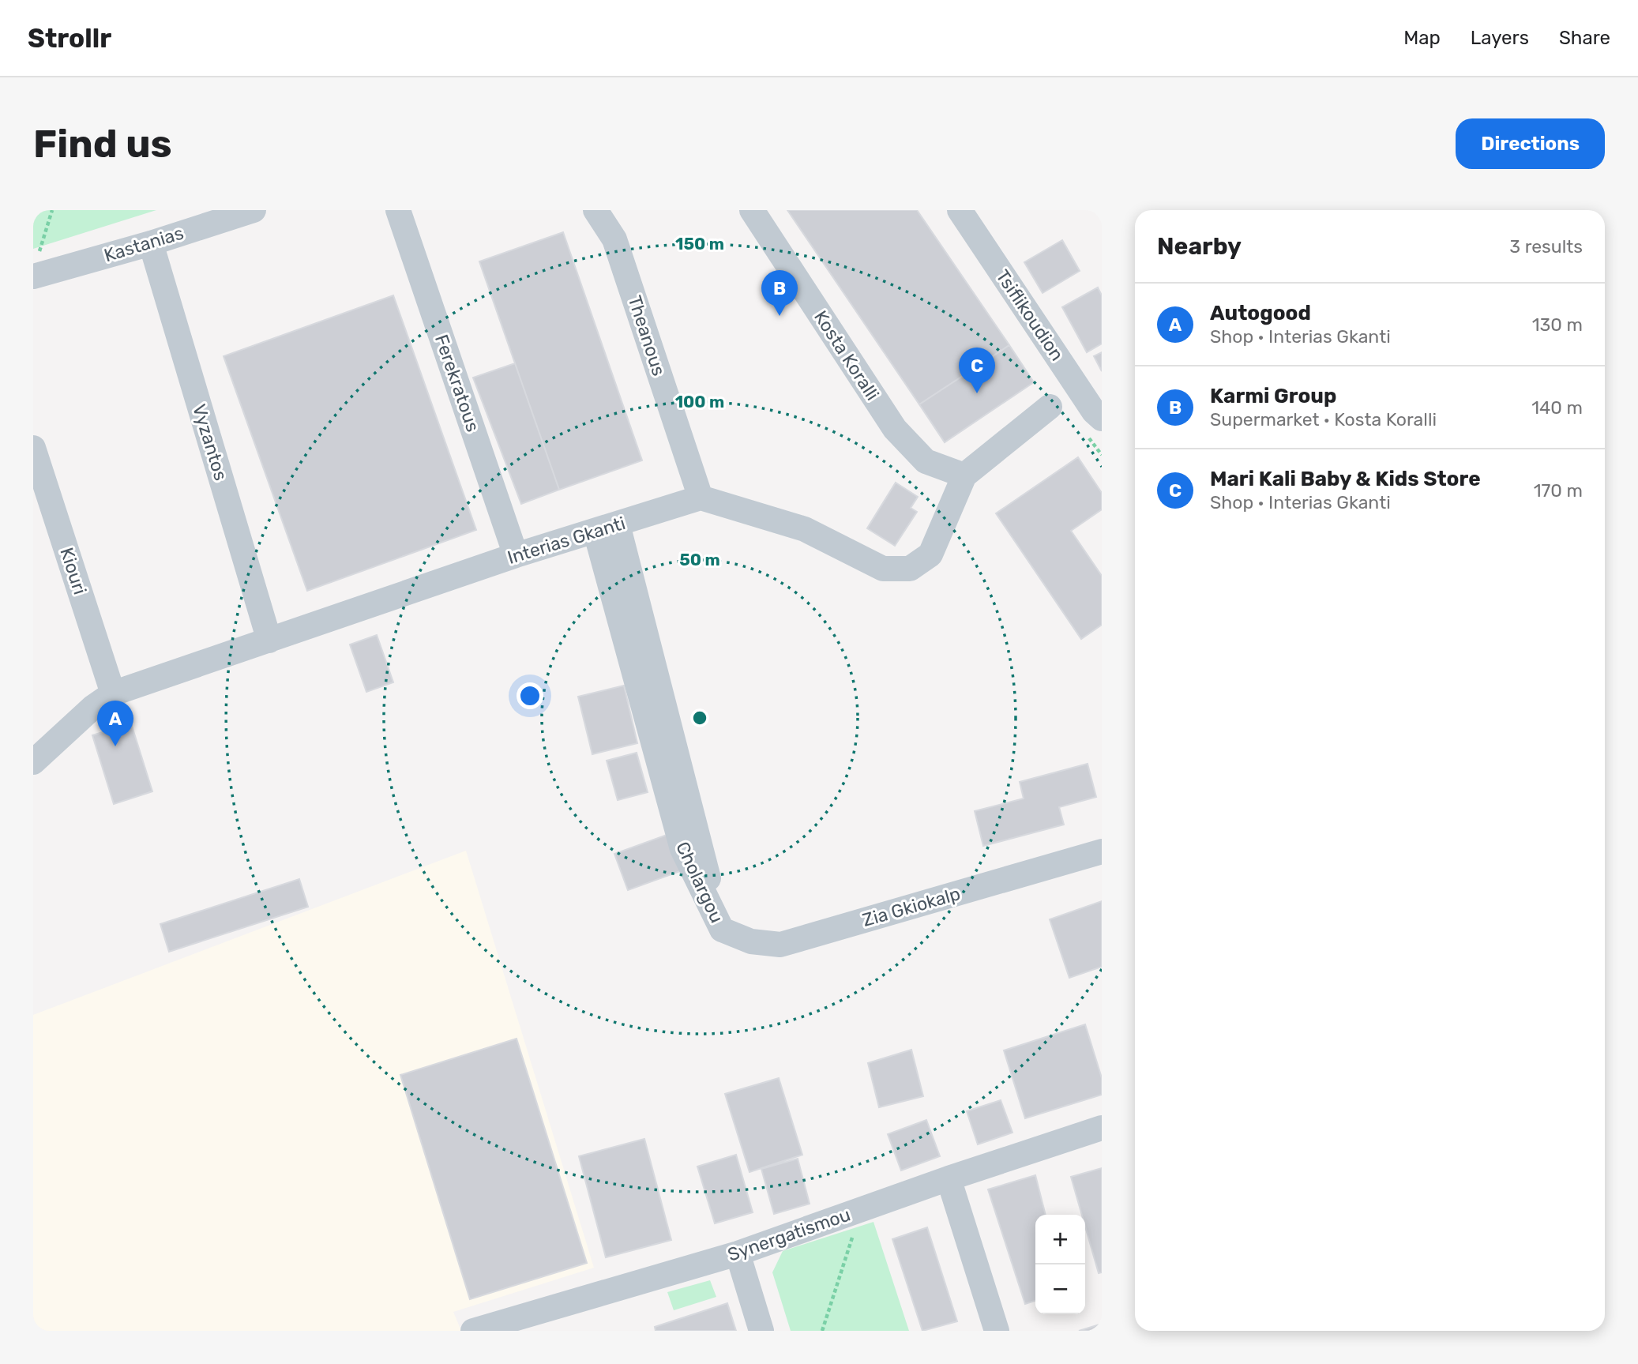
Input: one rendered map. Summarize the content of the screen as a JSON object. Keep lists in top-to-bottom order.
{
  "streets": {
    "street": [
      "Kastanias",
      "Tsiflikoudion",
      "Theanous",
      "Kosta Koralli",
      "Ferekratous",
      "Vyzantos",
      "Interias Gkanti",
      "Kiouri",
      "Cholargou",
      "Zia Gkiokalp",
      "Synergatismou"
    ]
  },
  "crossings": [
    ["Kastanias", "Vyzantos"],
    ["Theanous", "Interias Gkanti"],
    ["Ferekratous", "Interias Gkanti"],
    ["Vyzantos", "Interias Gkanti"],
    ["Interias Gkanti", "Kiouri"],
    ["Interias Gkanti", "Cholargou"],
    ["Cholargou", "Zia Gkiokalp"]
  ],
  "page": {
    "header": "Strollr",
    "nav": ["Map", "Layers", "Share"],
    "buttons": "Directions",
    "title": "Find us",
    "heading": ["Nearby", "3 results"],
    "pins": ["B", "C", "A"],
    "list": [
      {
        "mark": "A",
        "name": "Autogood",
        "note": "Shop · Interias Gkanti",
        "value": "130 m"
      },
      {
        "mark": "B",
        "name": "Karmi Group",
        "note": "Supermarket · Kosta Koralli",
        "value": "140 m"
      },
      {
        "mark": "C",
        "name": "Mari Kali Baby & Kids Store",
        "note": "Shop · Interias Gkanti",
        "value": "170 m"
      }
    ],
    "map_buttons": ["+", "−"]
  },
  "rings": ["150 m", "100 m", "50 m"]
}
